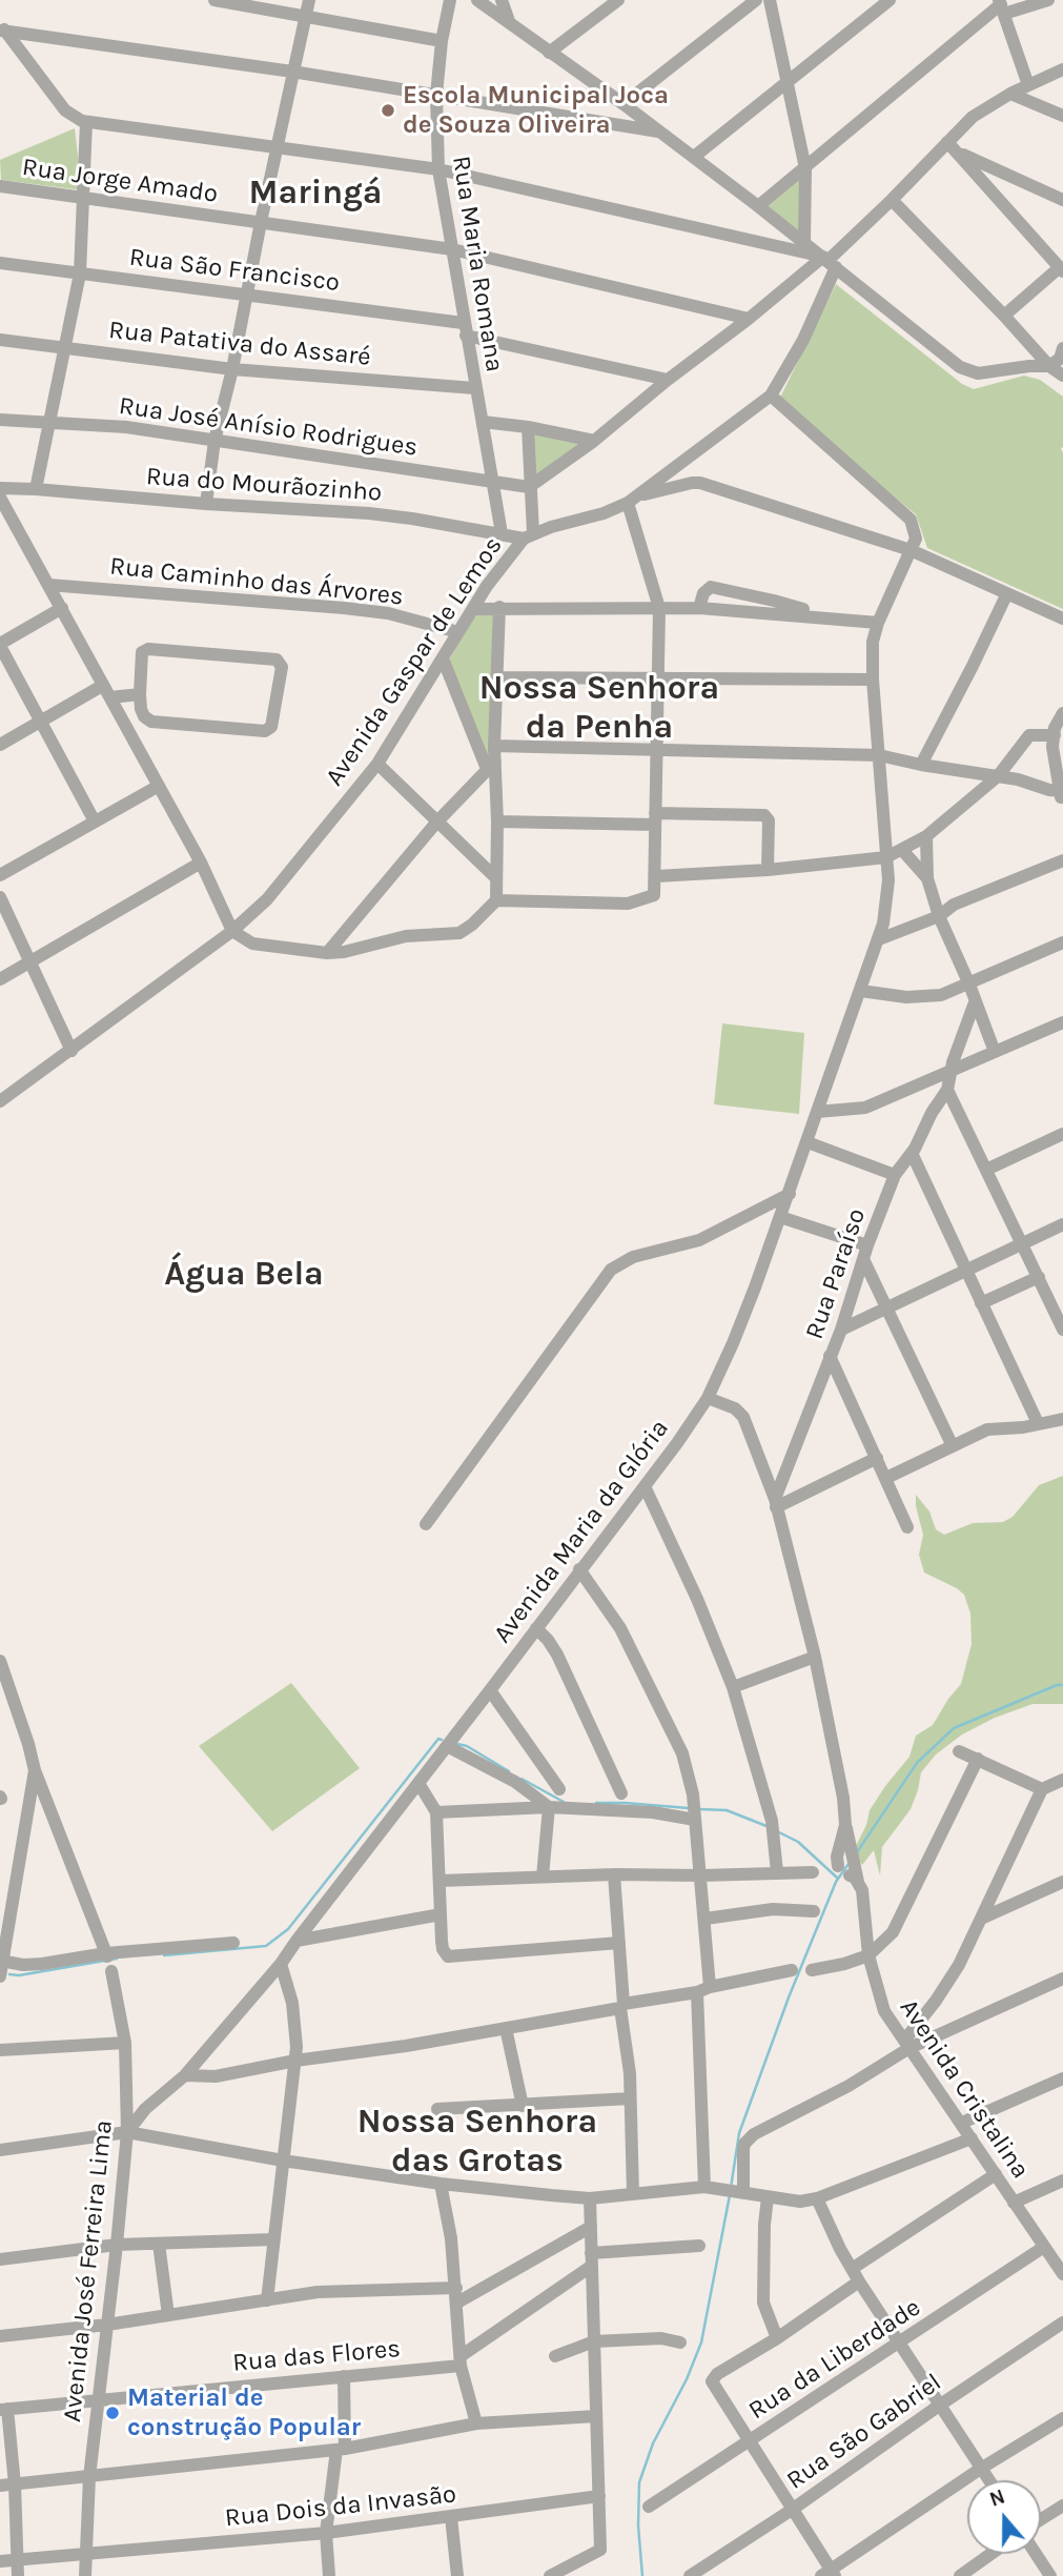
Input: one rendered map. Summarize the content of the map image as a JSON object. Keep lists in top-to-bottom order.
{
  "streets": {
    "street": [
      "Rua Jorge Amado",
      "Rua Maria Romana",
      "Rua São Francisco",
      "Rua Patativa do Assaré",
      "Rua José Anísio Rodrigues",
      "Rua do Mourãozinho",
      "Rua Caminho das Árvores",
      "Avenida Gaspar de Lemos",
      "Rua Paraíso",
      "Avenida Maria da Glória",
      "Avenida Cristalina",
      "Avenida José Ferreira Lima",
      "Rua das Flores",
      "Rua da Liberdade",
      "Rua São Gabriel",
      "Rua Dois da Invasão"
    ]
  },
  "crossings": [
    ["Rua Jorge Amado", "Rua Maria Romana"],
    ["Rua Maria Romana", "Rua São Francisco"],
    ["Rua Maria Romana", "Rua Patativa do Assaré"],
    ["Rua Maria Romana", "Rua José Anísio Rodrigues"],
    ["Rua Maria Romana", "Rua do Mourãozinho"],
    ["Rua do Mourãozinho", "Avenida Gaspar de Lemos"],
    ["Rua Caminho das Árvores", "Avenida Gaspar de Lemos"],
    ["Avenida Maria da Glória", "Avenida José Ferreira Lima"],
    ["Avenida Cristalina", "Rua da Liberdade"],
    ["Avenida José Ferreira Lima", "Rua das Flores"],
    ["Avenida José Ferreira Lima", "Rua Dois da Invasão"]
  ],
  "districts": [
    "Maringá",
    "Nossa Senhora da Penha",
    "Água Bela",
    "Nossa Senhora das Grotas"
  ],
  "places": ["Escola Municipal Joca de Souza Oliveira", "Material de construção Popular"],
  "north": "top"
}
